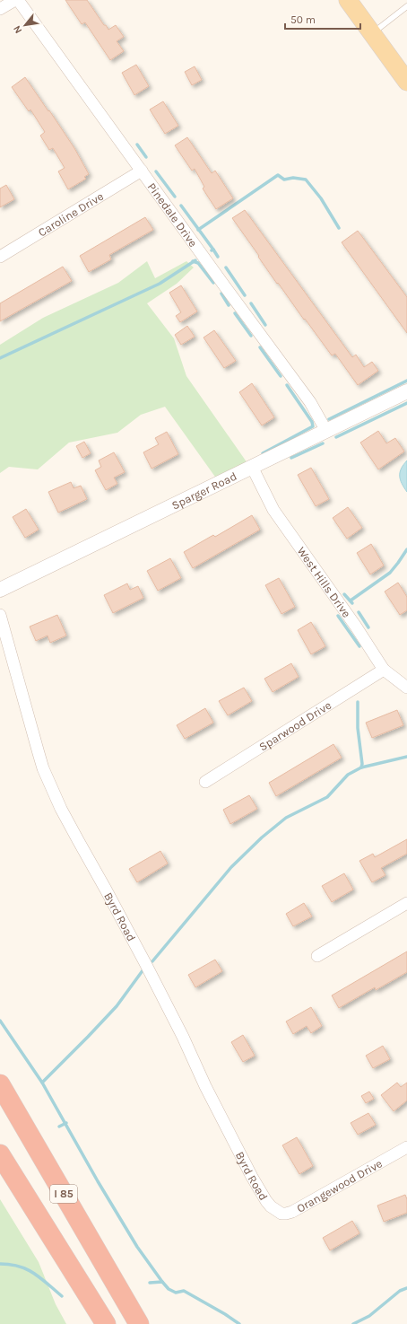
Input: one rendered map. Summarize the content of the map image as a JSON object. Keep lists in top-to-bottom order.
{
  "streets": {
    "highway": ["I 85"],
    "street": [
      "Caroline Drive",
      "Pinedale Drive",
      "Sparger Road",
      "West Hills Drive",
      "Sparwood Drive",
      "Byrd Road",
      "Orangewood Drive"
    ]
  },
  "crossings": [
    ["Caroline Drive", "Pinedale Drive"],
    ["Pinedale Drive", "Sparger Road"],
    ["Sparger Road", "West Hills Drive"],
    ["West Hills Drive", "Sparwood Drive"],
    ["Byrd Road", "Orangewood Drive"]
  ],
  "scale_bar": "50 m",
  "north": "bottom left"
}
